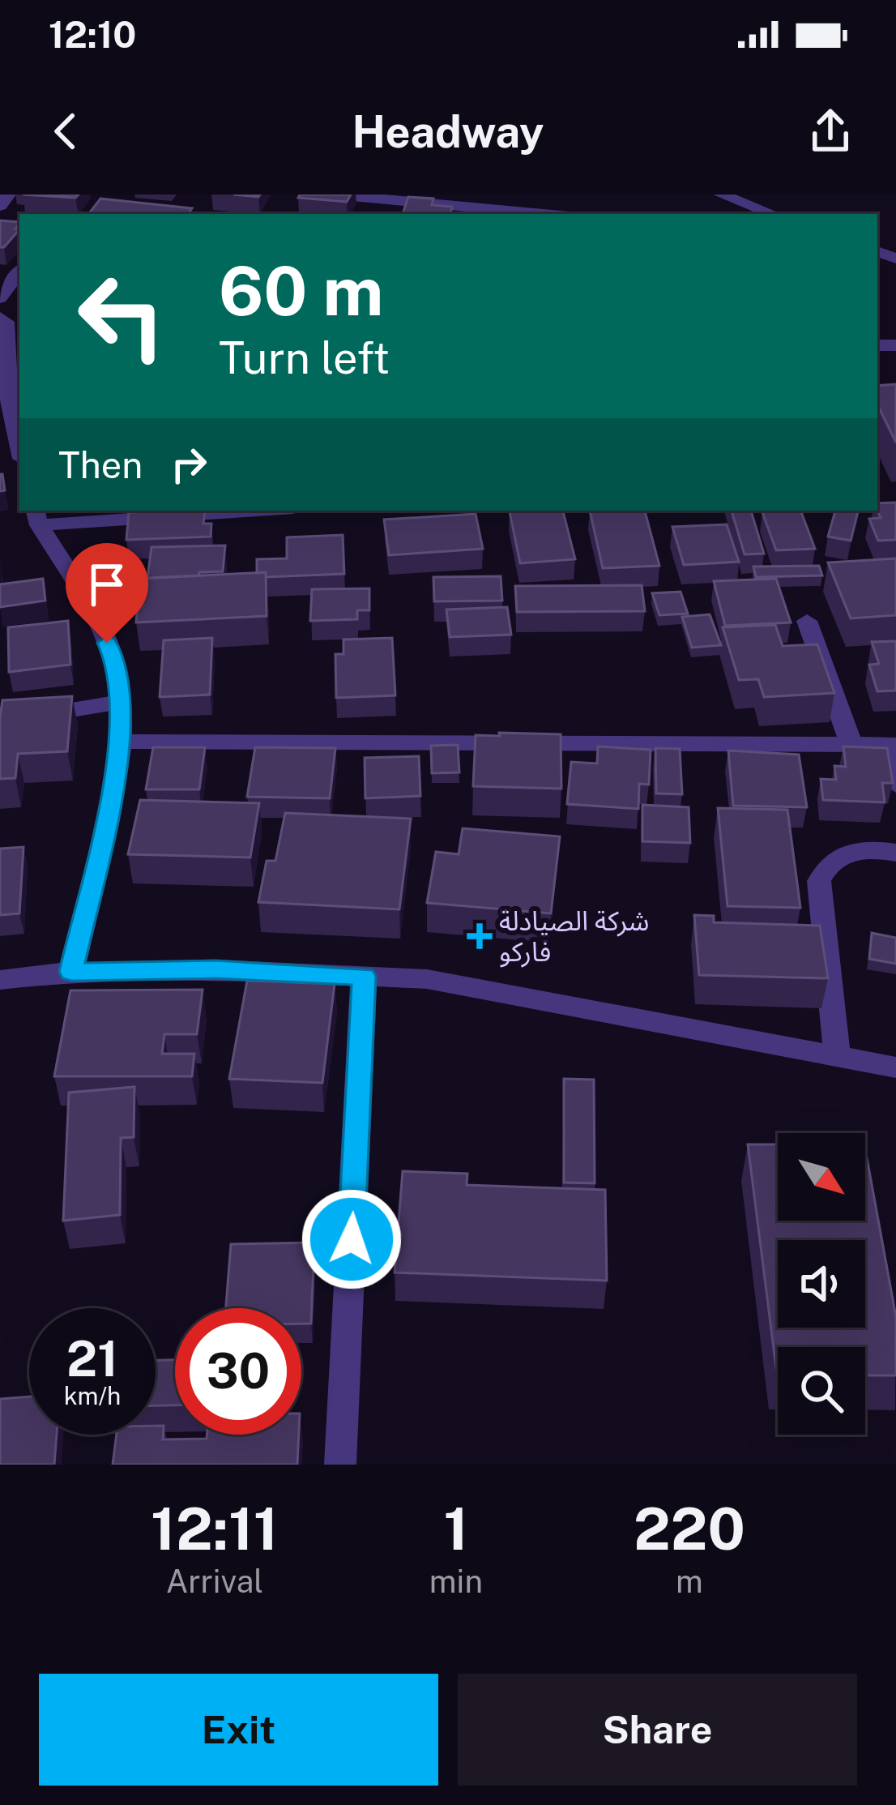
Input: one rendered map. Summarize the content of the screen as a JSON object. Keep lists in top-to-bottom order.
{
  "places": {
    "health": ["شركة الصيادلة فاركو"]
  },
  "north": "bottom right",
  "page": {
    "status": "12:10",
    "header": "Headway",
    "turn": ["60 m", "Turn left"],
    "then": "Then",
    "speed": "21 km/h",
    "limit": "30",
    "eta": [
      "12:11",
      "Arrival",
      "1",
      "min",
      "220",
      "m"
    ],
    "buttons": ["Exit", "Share"]
  }
}
